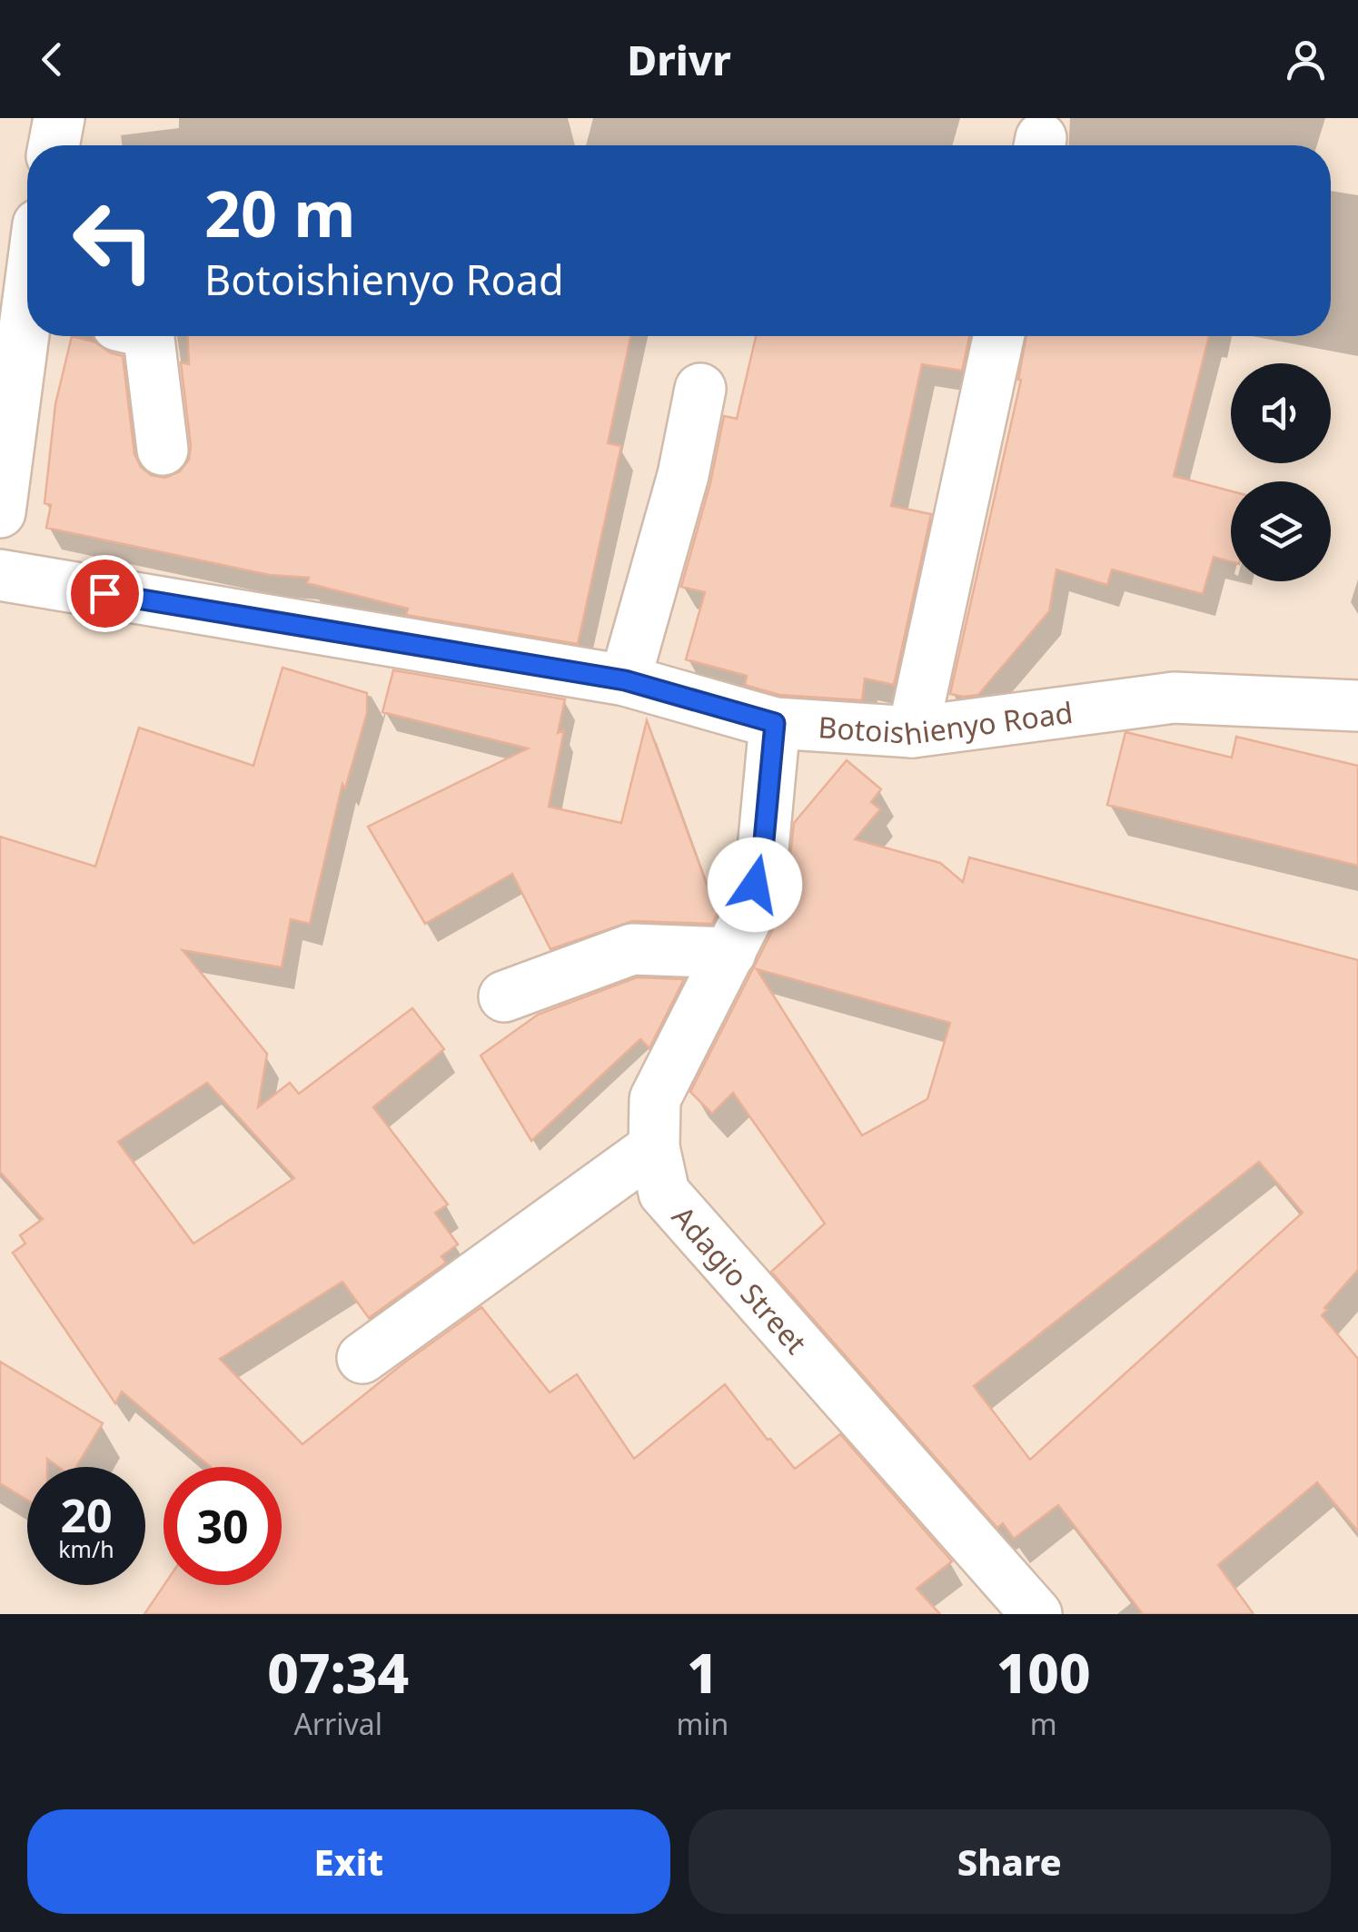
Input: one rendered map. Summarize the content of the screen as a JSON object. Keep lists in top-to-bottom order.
{
  "streets": {
    "street": ["Botoishienyo Road", "Adagio Street"]
  },
  "crossings": [
    ["Botoishienyo Road", "Adagio Street"]
  ],
  "page": {
    "header": "Drivr",
    "turn": ["20 m", "Botoishienyo Road"],
    "speed": "20 km/h",
    "limit": "30",
    "eta": [
      "07:34",
      "Arrival",
      "1",
      "min",
      "100",
      "m"
    ],
    "buttons": ["Exit", "Share"]
  }
}
